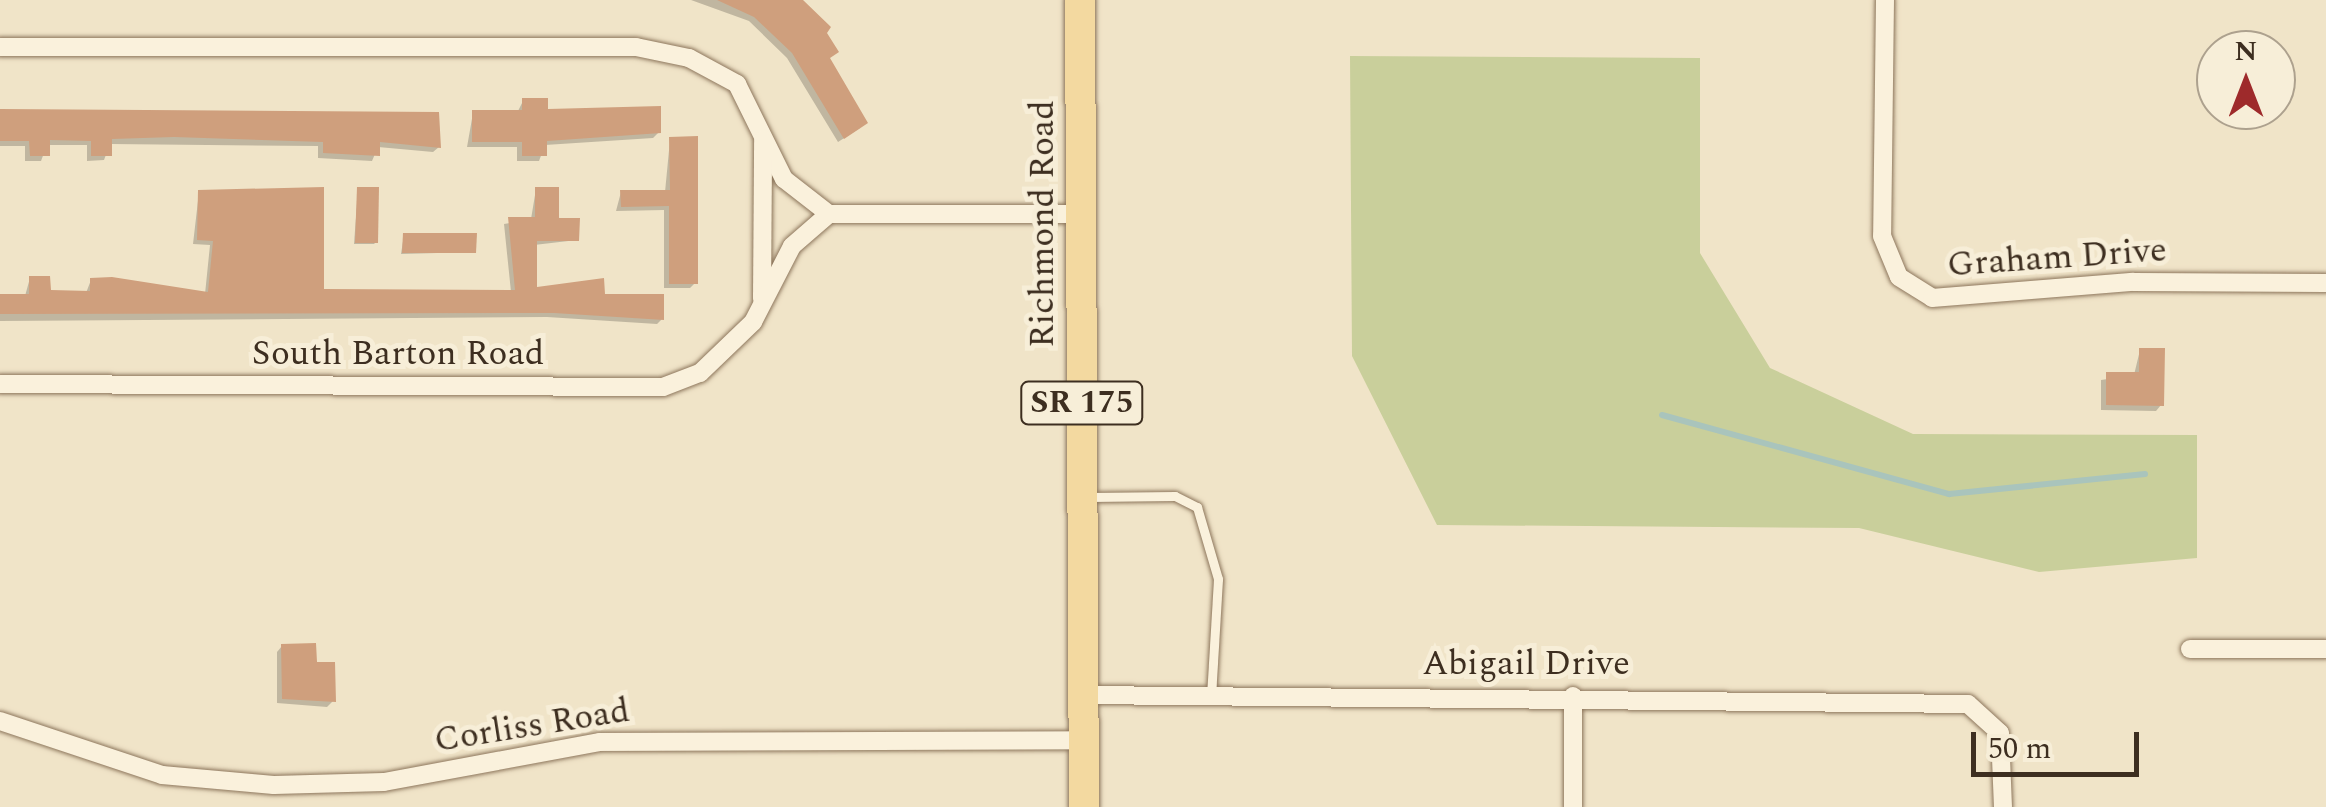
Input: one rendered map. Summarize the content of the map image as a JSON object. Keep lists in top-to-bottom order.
{
  "streets": {
    "main road": ["Richmond Road", "SR 175"],
    "street": [
      "Graham Drive",
      "South Barton Road",
      "Abigail Drive",
      "Corliss Road"
    ]
  },
  "crossings": [
    ["Richmond Road", "Abigail Drive"],
    ["Richmond Road", "Corliss Road"]
  ],
  "scale_bar": "50 m",
  "north": "top"
}
